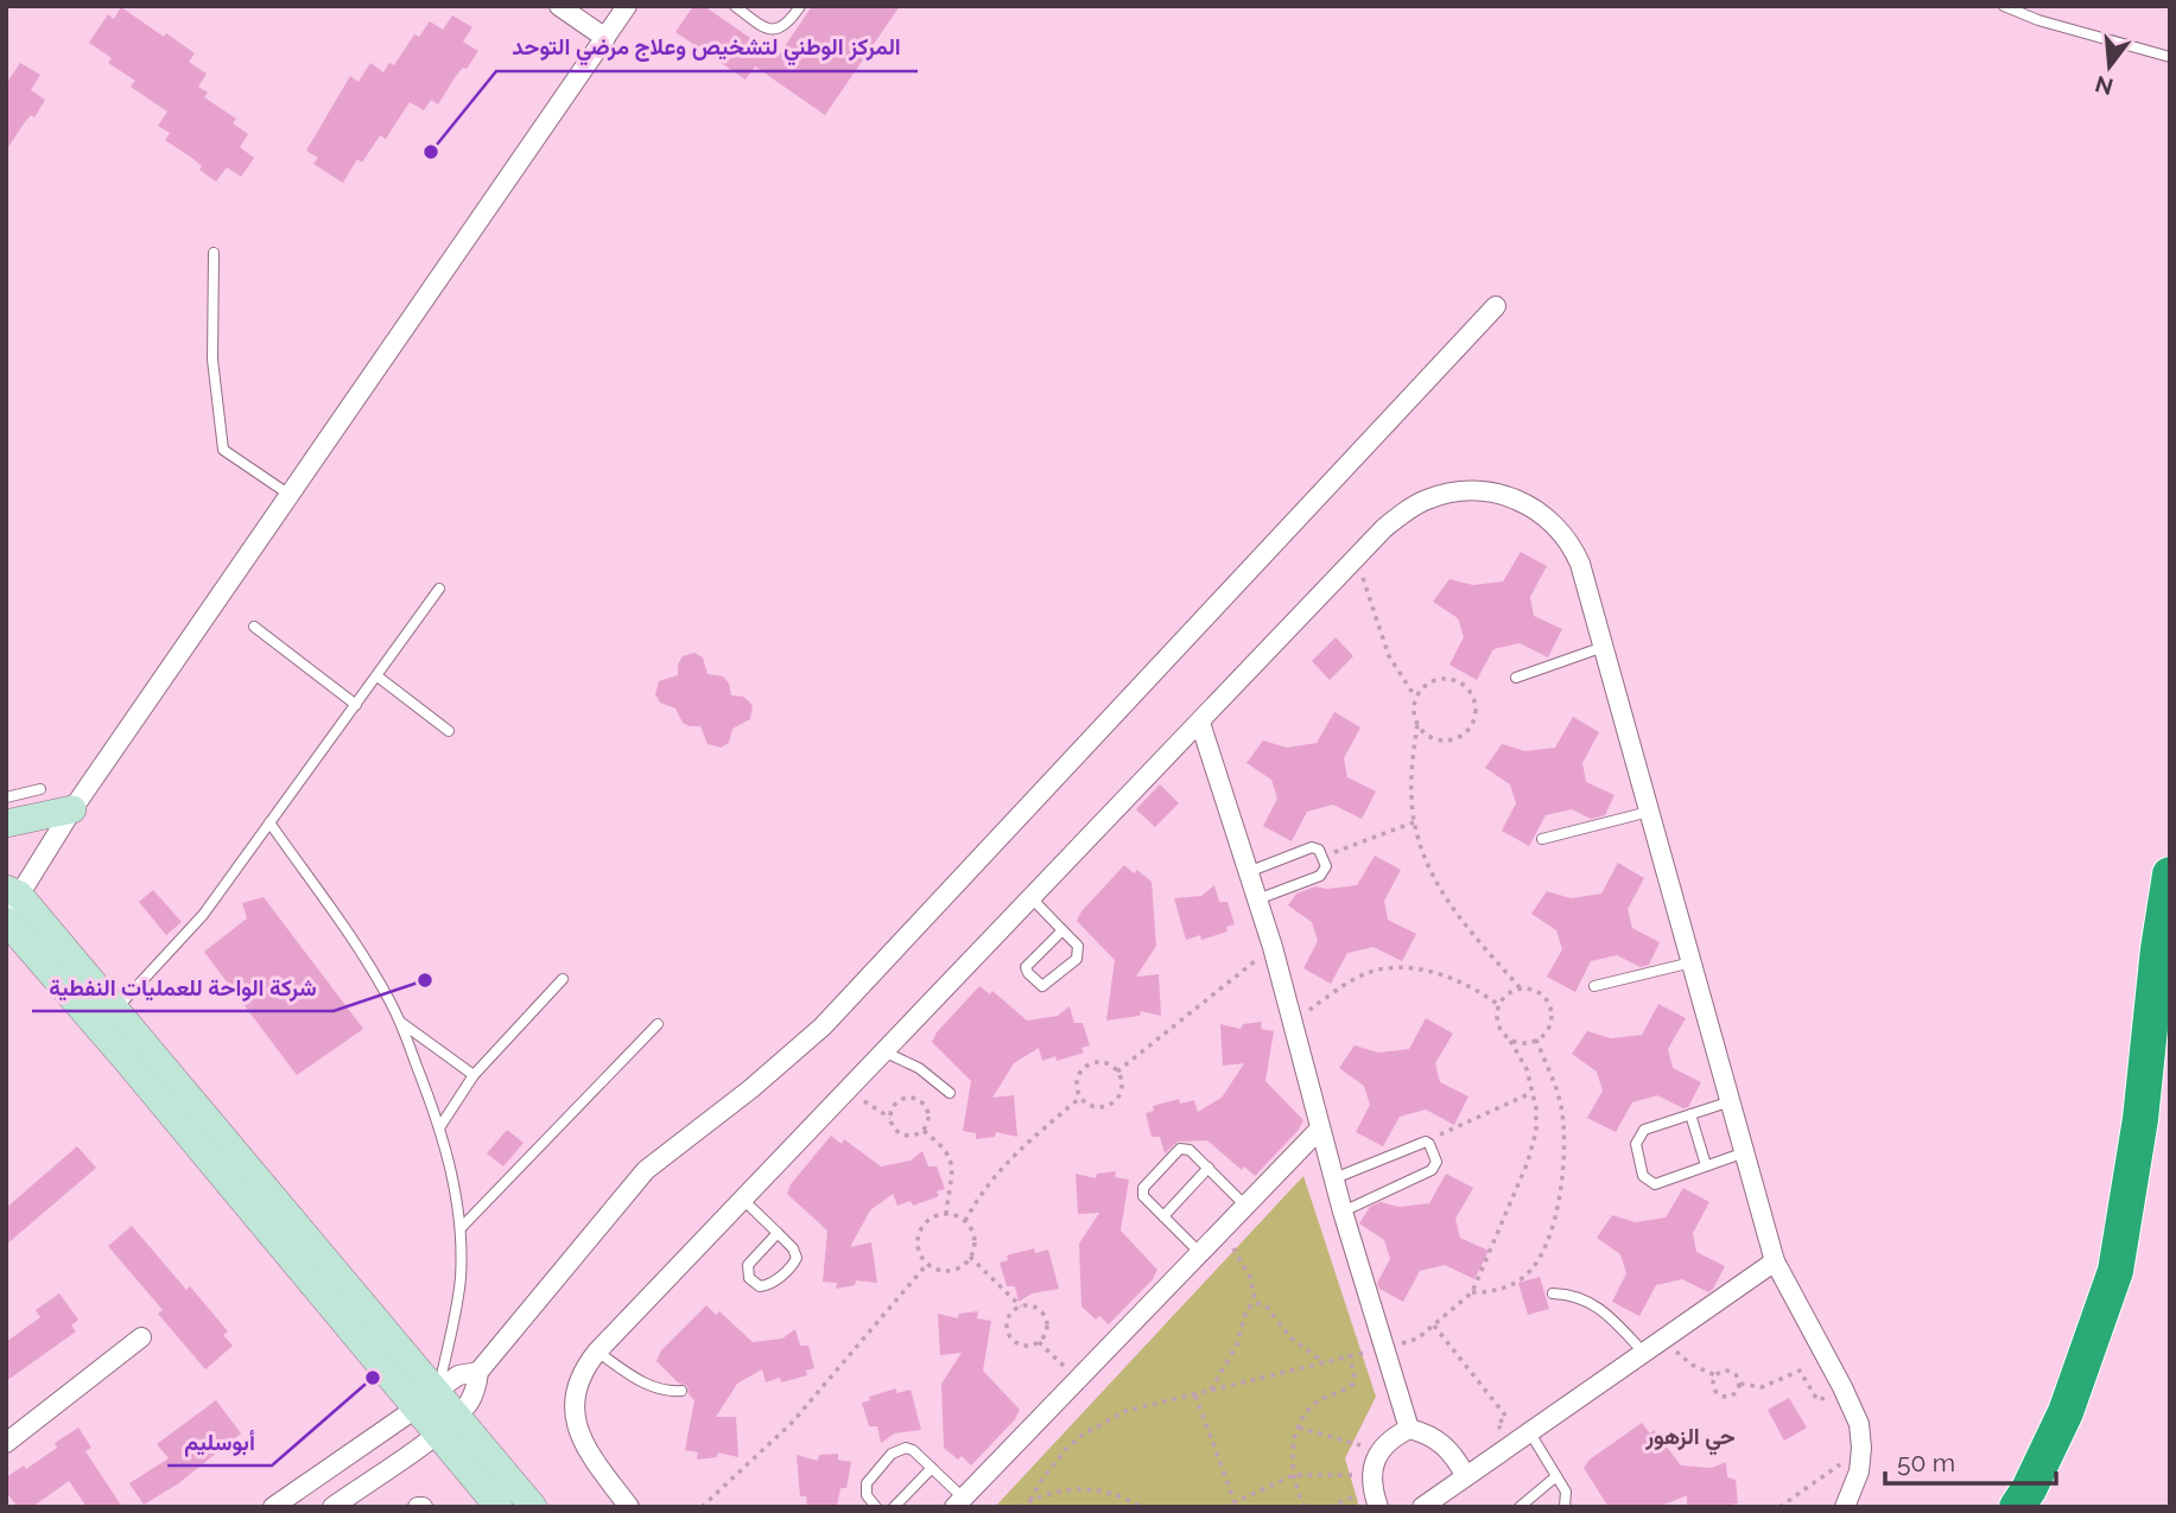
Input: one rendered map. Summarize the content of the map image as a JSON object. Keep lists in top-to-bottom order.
{
  "districts": ["حي الزهور"],
  "places": ["المركز الوطني لتشخيص وعلاج مرضي التوحد", "شركة الواحة للعمليات النفطية", "أبوسليم"],
  "scale_bar": "50 m",
  "north": "bottom"
}
